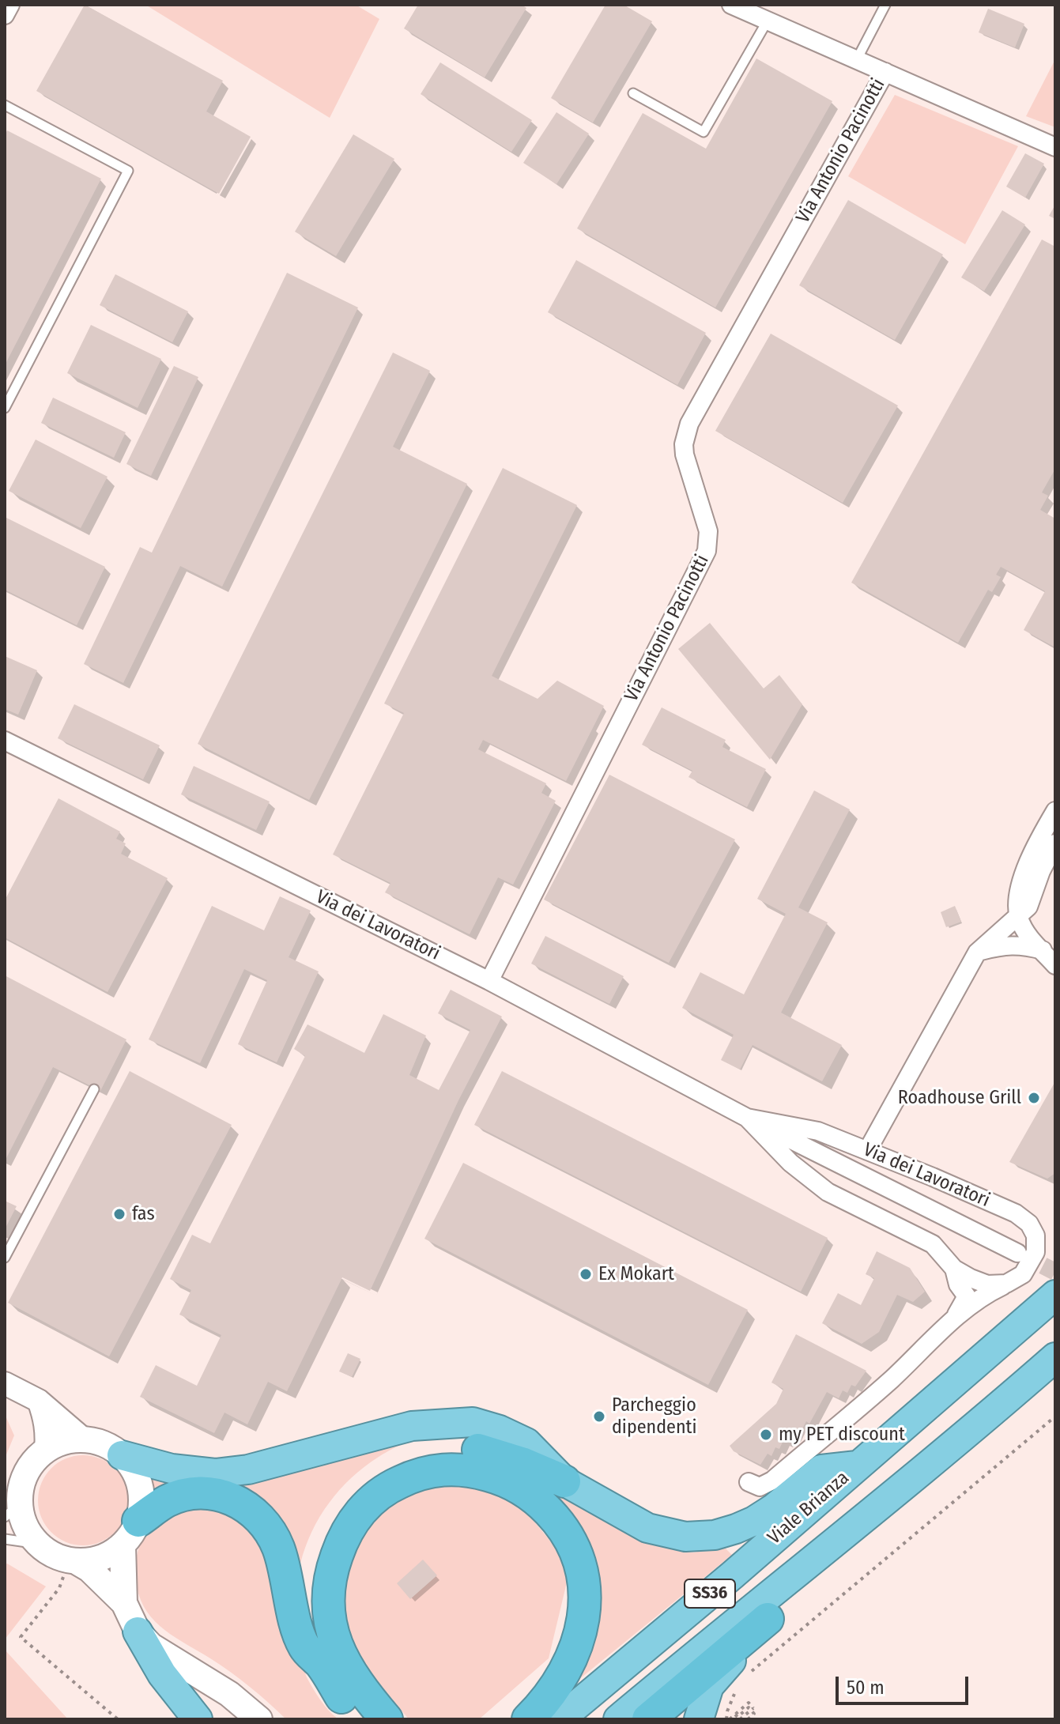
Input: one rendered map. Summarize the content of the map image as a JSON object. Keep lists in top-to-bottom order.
{
  "streets": {
    "highway": ["Viale Brianza", "SS36"],
    "street": ["Via Antonio Pacinotti", "Via dei Lavoratori"]
  },
  "crossings": [
    ["Via Antonio Pacinotti", "Via dei Lavoratori"]
  ],
  "places": [
    "Roadhouse Grill",
    "fas",
    "Ex Mokart",
    "Parcheggio dipendenti",
    "my PET discount"
  ],
  "scale_bar": "50 m"
}
